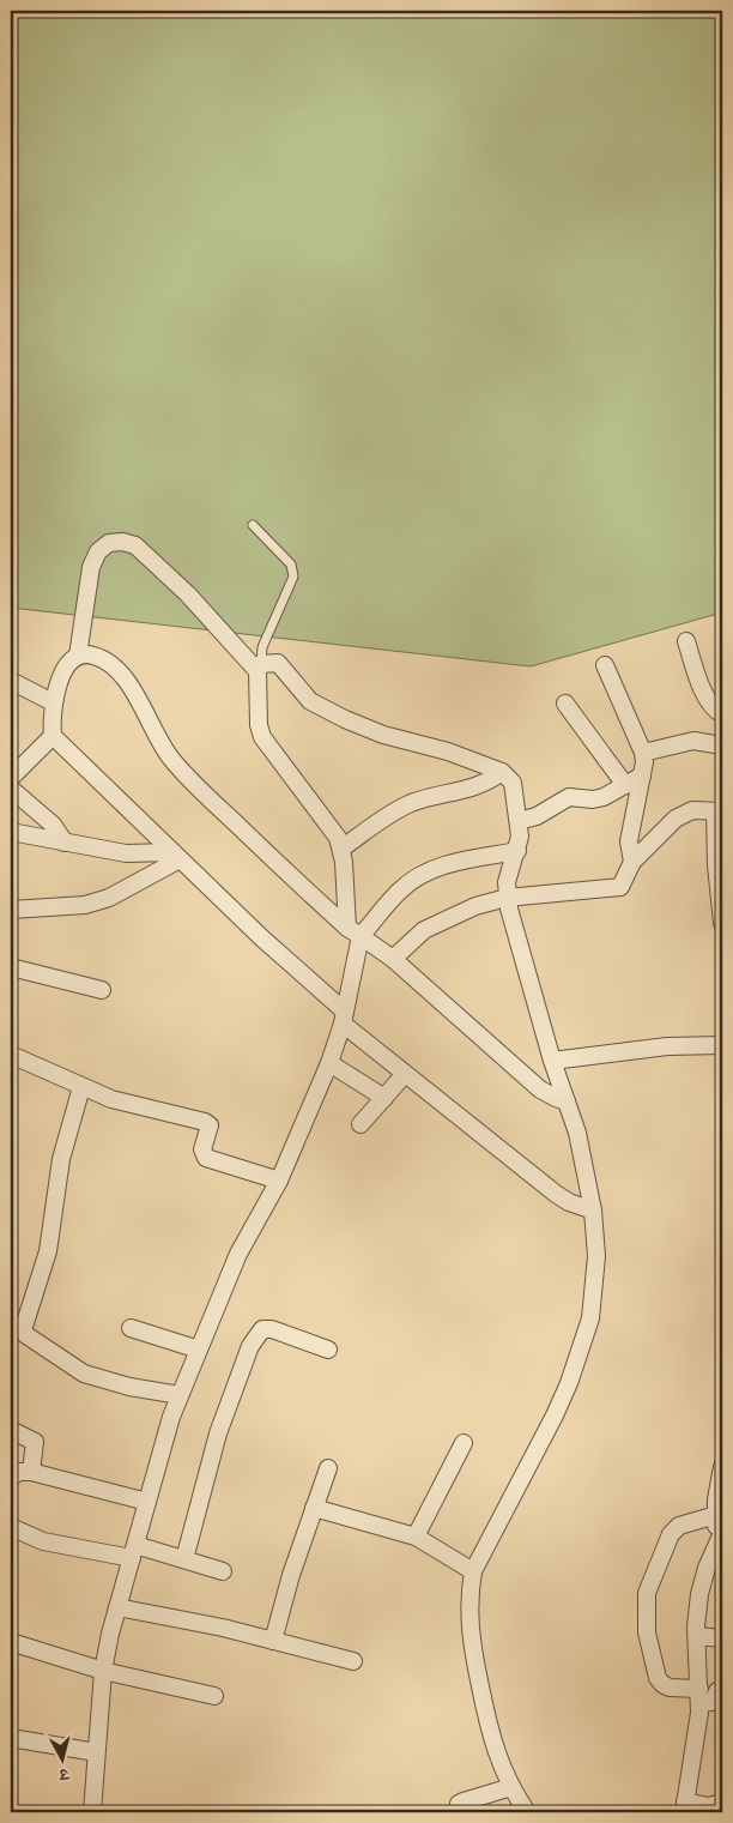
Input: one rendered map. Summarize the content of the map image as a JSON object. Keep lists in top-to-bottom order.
{
  "north": "bottom"
}
